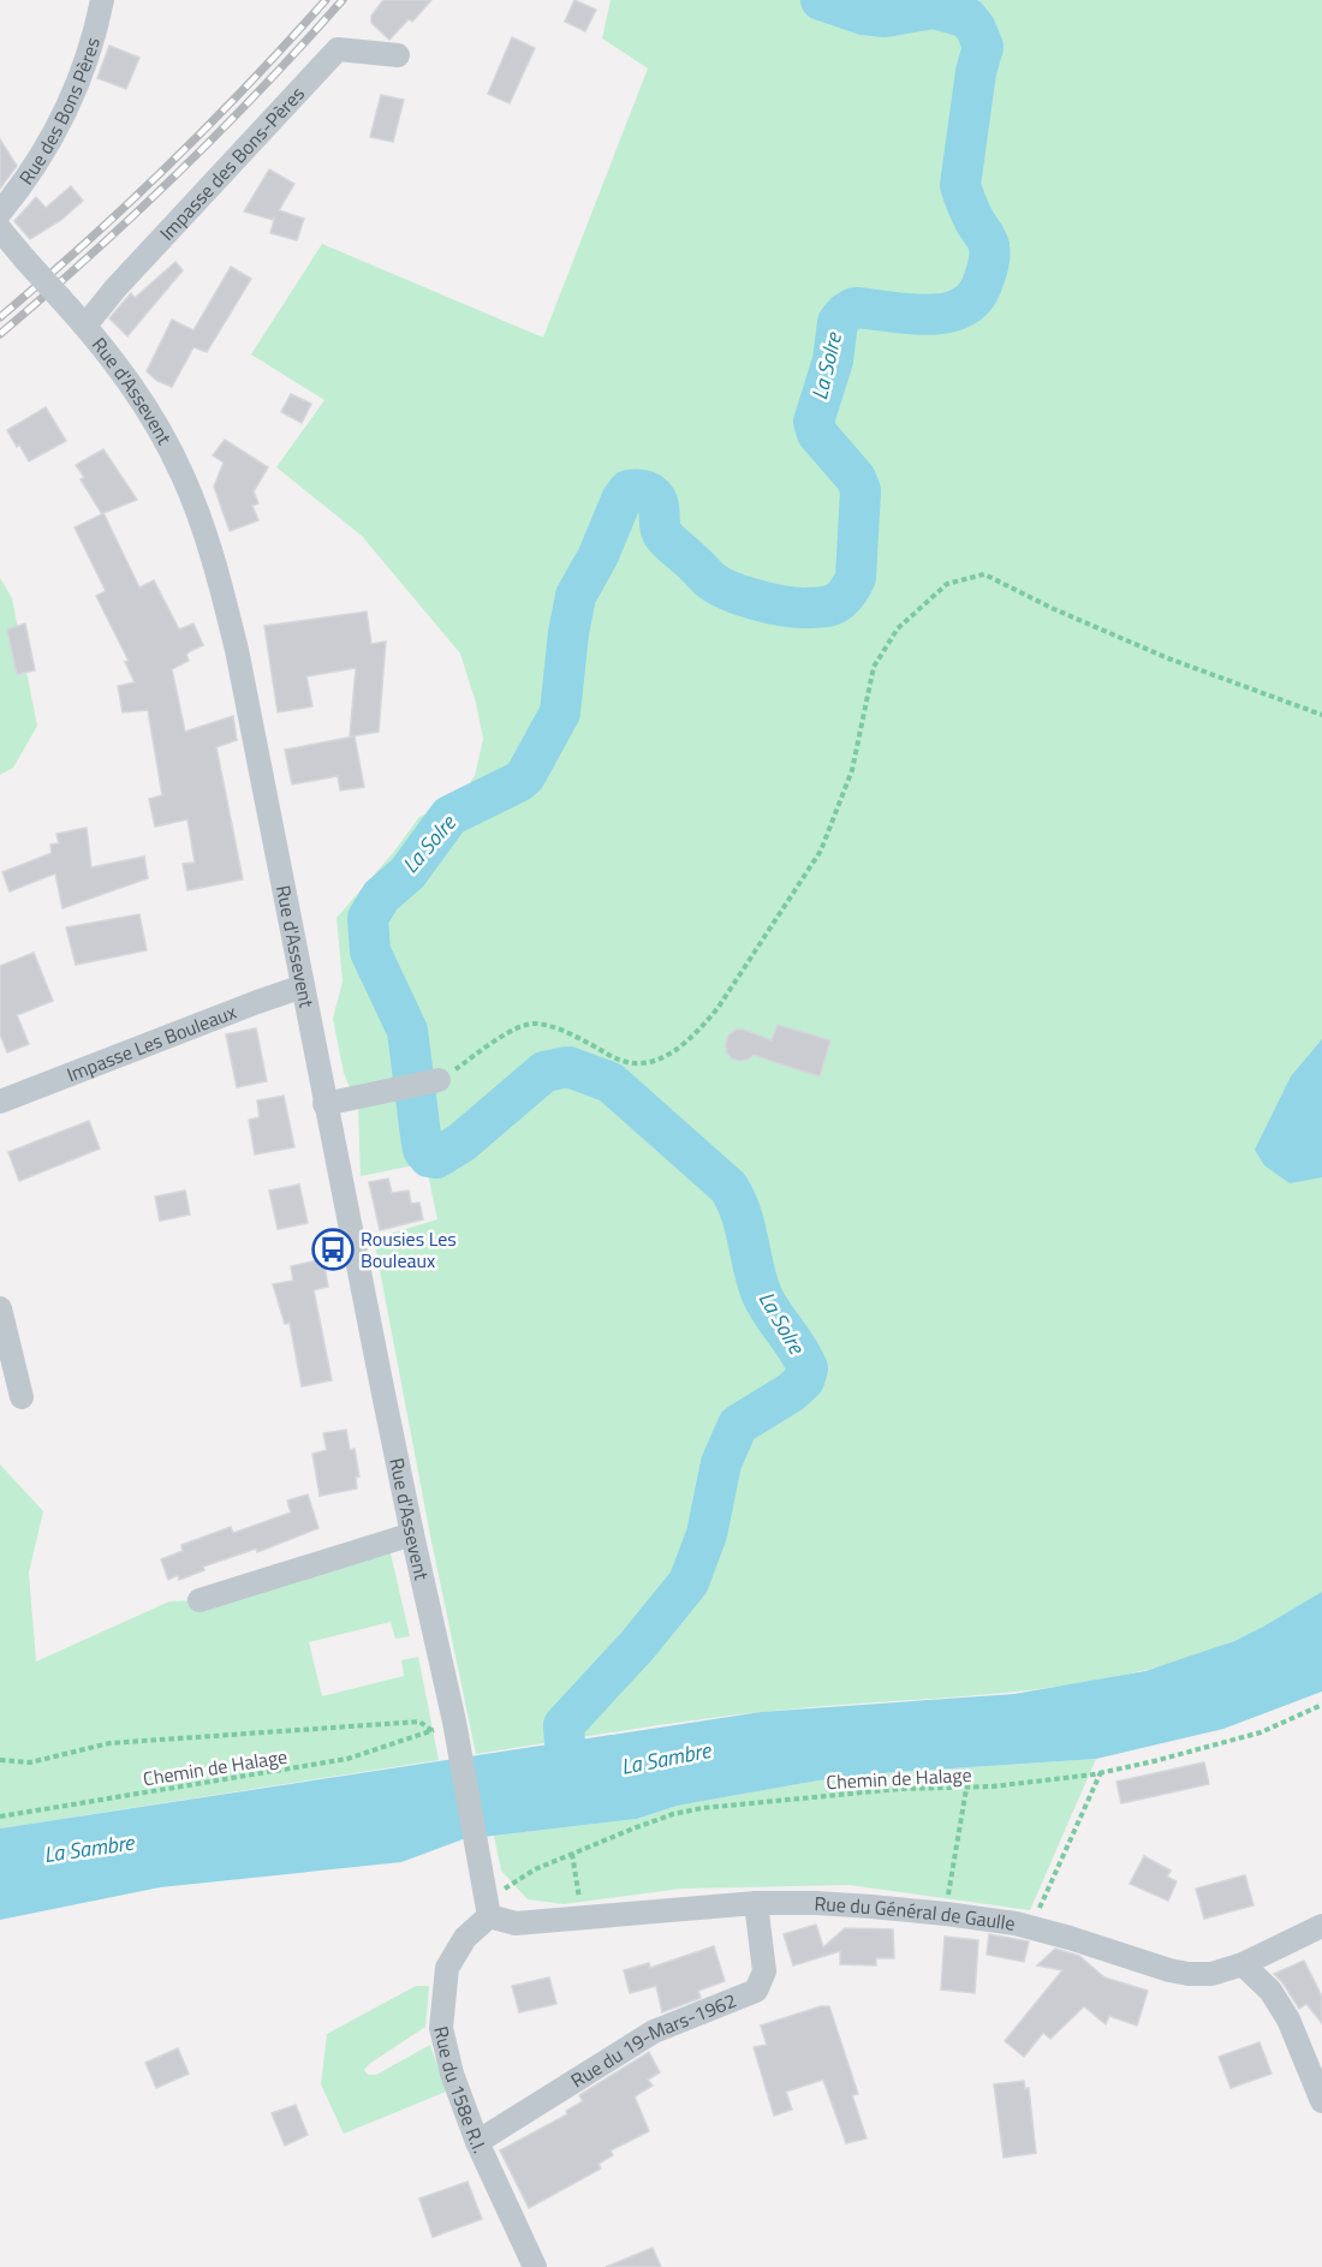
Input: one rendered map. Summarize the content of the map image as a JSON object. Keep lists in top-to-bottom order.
{
  "streets": {
    "street": [
      "Rue des Bons Pères",
      "Impasse des Bons-Pères",
      "Rue d'Assevent",
      "Impasse Les Bouleaux",
      "Rue du Général de Gaulle",
      "Rue du 19-Mars-1962",
      "Rue du 158e R.I."
    ],
    "path": ["Chemin de Halage"]
  },
  "crossings": [
    ["Impasse des Bons-Pères", "Rue d'Assevent"],
    ["Rue d'Assevent", "Impasse Les Bouleaux"],
    ["Rue d'Assevent", "Chemin de Halage"],
    ["Rue d'Assevent", "Rue du Général de Gaulle"],
    ["Rue d'Assevent", "Rue du 158e R.I."],
    ["Chemin de Halage", "Rue du Général de Gaulle"],
    ["Chemin de Halage", "Rue du 158e R.I."],
    ["Rue du Général de Gaulle", "Rue du 19-Mars-1962"],
    ["Rue du Général de Gaulle", "Rue du 158e R.I."],
    ["Rue du 19-Mars-1962", "Rue du 158e R.I."]
  ],
  "water": ["La Solre", "La Sambre"],
  "places": {
    "bus stop": ["Rousies Les Bouleaux"]
  }
}
